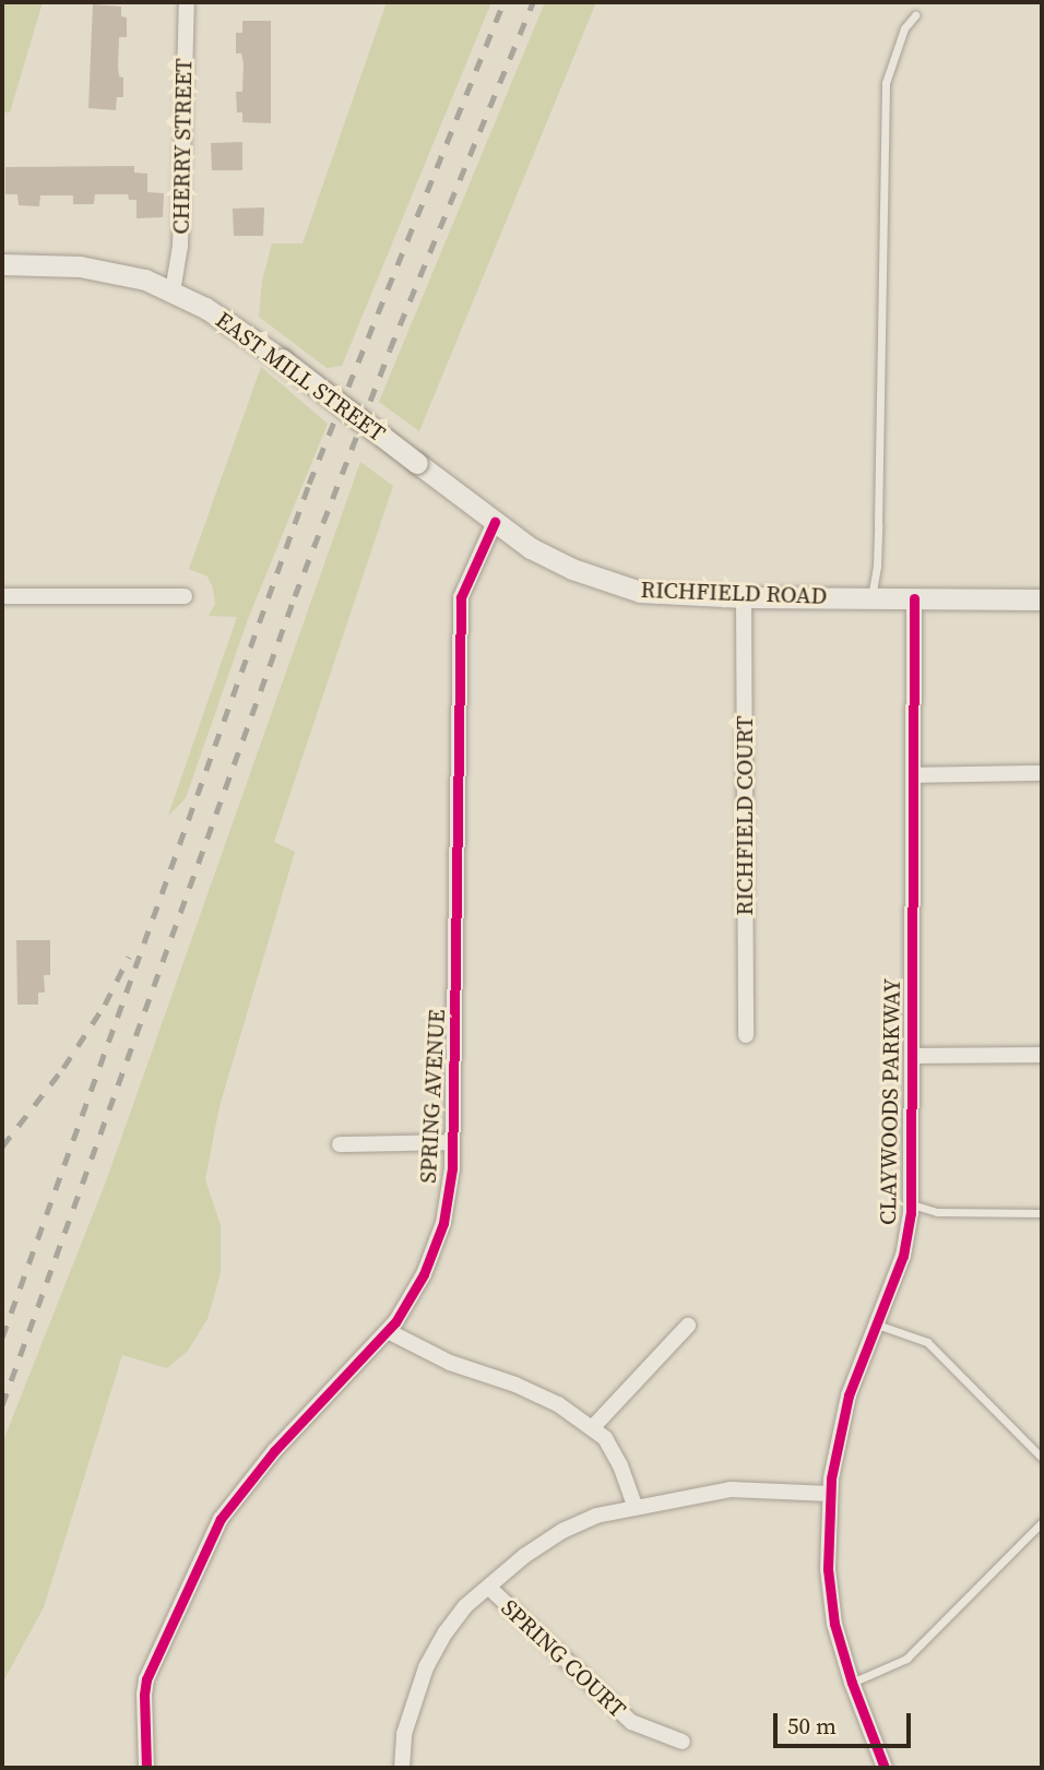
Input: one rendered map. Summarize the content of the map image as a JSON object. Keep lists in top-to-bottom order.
{
  "streets": {
    "street": [
      "CHERRY STREET",
      "EAST MILL STREET",
      "RICHFIELD ROAD",
      "RICHFIELD COURT",
      "SPRING AVENUE",
      "CLAYWOODS PARKWAY",
      "SPRING COURT"
    ]
  },
  "crossings": [
    ["CHERRY STREET", "EAST MILL STREET"],
    ["EAST MILL STREET", "RICHFIELD ROAD"],
    ["RICHFIELD ROAD", "RICHFIELD COURT"],
    ["RICHFIELD ROAD", "SPRING AVENUE"],
    ["RICHFIELD ROAD", "CLAYWOODS PARKWAY"]
  ],
  "scale_bar": "50 m"
}
